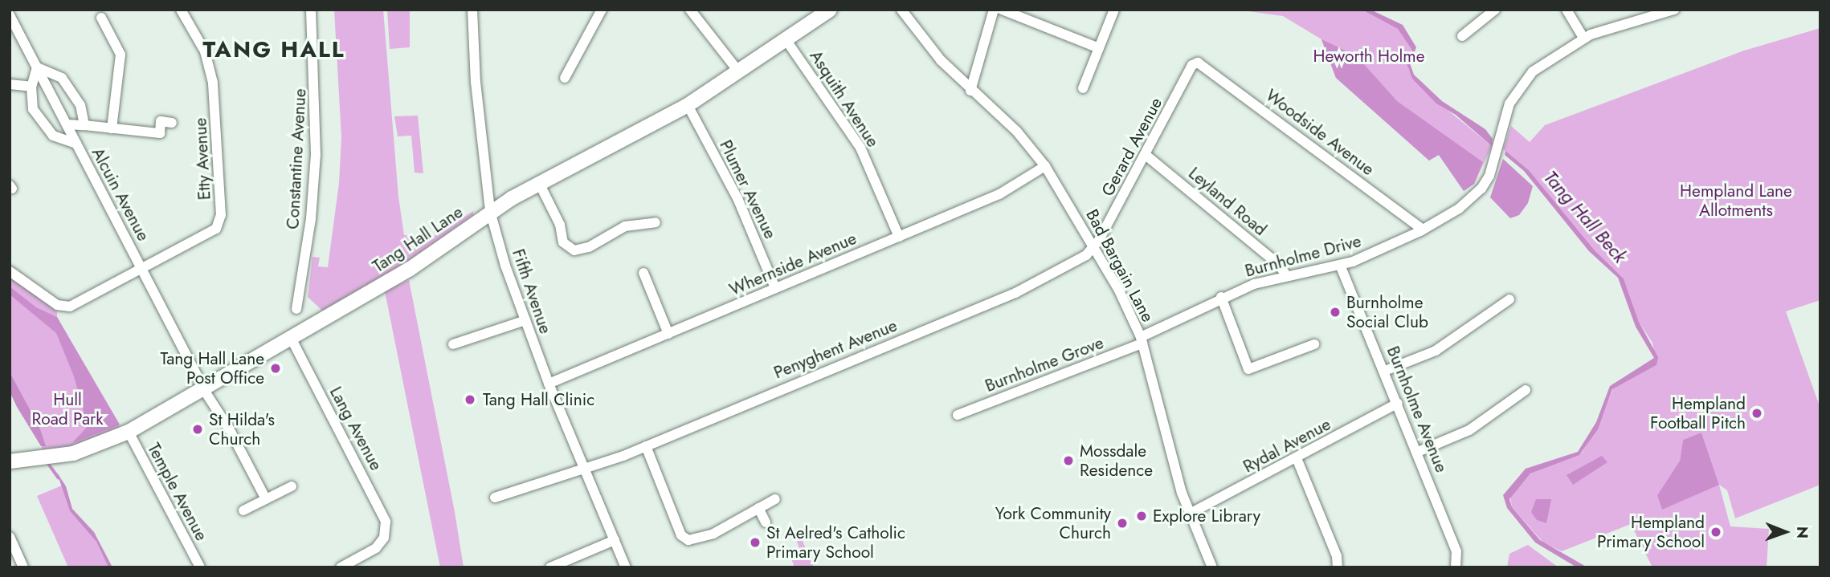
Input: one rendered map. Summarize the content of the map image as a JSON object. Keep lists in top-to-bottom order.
{
  "streets": {
    "street": [
      "Asquith Avenue",
      "Woodside Avenue",
      "Gerard Avenue",
      "Etty Avenue",
      "Constantine Avenue",
      "Plumer Avenue",
      "Alcuin Avenue",
      "Leyland Road",
      "Tang Hall Lane",
      "Burnholme Drive",
      "Whernside Avenue",
      "Bad Bargain Lane",
      "Fifth Avenue",
      "Penyghent Avenue",
      "Burnholme Grove",
      "Burnholme Avenue",
      "Lang Avenue",
      "Rydal Avenue",
      "Temple Avenue"
    ]
  },
  "crossings": [
    ["Asquith Avenue", "Tang Hall Lane"],
    ["Asquith Avenue", "Whernside Avenue"],
    ["Woodside Avenue", "Gerard Avenue"],
    ["Woodside Avenue", "Burnholme Drive"],
    ["Gerard Avenue", "Leyland Road"],
    ["Gerard Avenue", "Bad Bargain Lane"],
    ["Gerard Avenue", "Penyghent Avenue"],
    ["Etty Avenue", "Alcuin Avenue"],
    ["Plumer Avenue", "Tang Hall Lane"],
    ["Plumer Avenue", "Whernside Avenue"],
    ["Alcuin Avenue", "Tang Hall Lane"],
    ["Leyland Road", "Burnholme Drive"],
    ["Tang Hall Lane", "Fifth Avenue"],
    ["Tang Hall Lane", "Lang Avenue"],
    ["Tang Hall Lane", "Temple Avenue"],
    ["Burnholme Drive", "Bad Bargain Lane"],
    ["Burnholme Drive", "Burnholme Grove"],
    ["Burnholme Drive", "Burnholme Avenue"],
    ["Whernside Avenue", "Bad Bargain Lane"],
    ["Whernside Avenue", "Fifth Avenue"],
    ["Bad Bargain Lane", "Penyghent Avenue"],
    ["Bad Bargain Lane", "Burnholme Grove"],
    ["Bad Bargain Lane", "Rydal Avenue"],
    ["Fifth Avenue", "Penyghent Avenue"],
    ["Burnholme Avenue", "Rydal Avenue"]
  ],
  "districts": ["TANG HALL"],
  "water": ["Tang Hall Beck"],
  "parks": ["Heworth Holme", "Hempland Lane Allotments", "Hull Road Park"],
  "places": [
    "Burnholme Social Club",
    "Tang Hall Lane Post Office",
    "Tang Hall Clinic",
    "Hempland Football Pitch",
    "St Hilda's Church",
    "Mossdale Residence",
    "Explore Library",
    "York Community Church",
    "Hempland Primary School",
    "St Aelred's Catholic Primary School"
  ],
  "north": "right"
}
